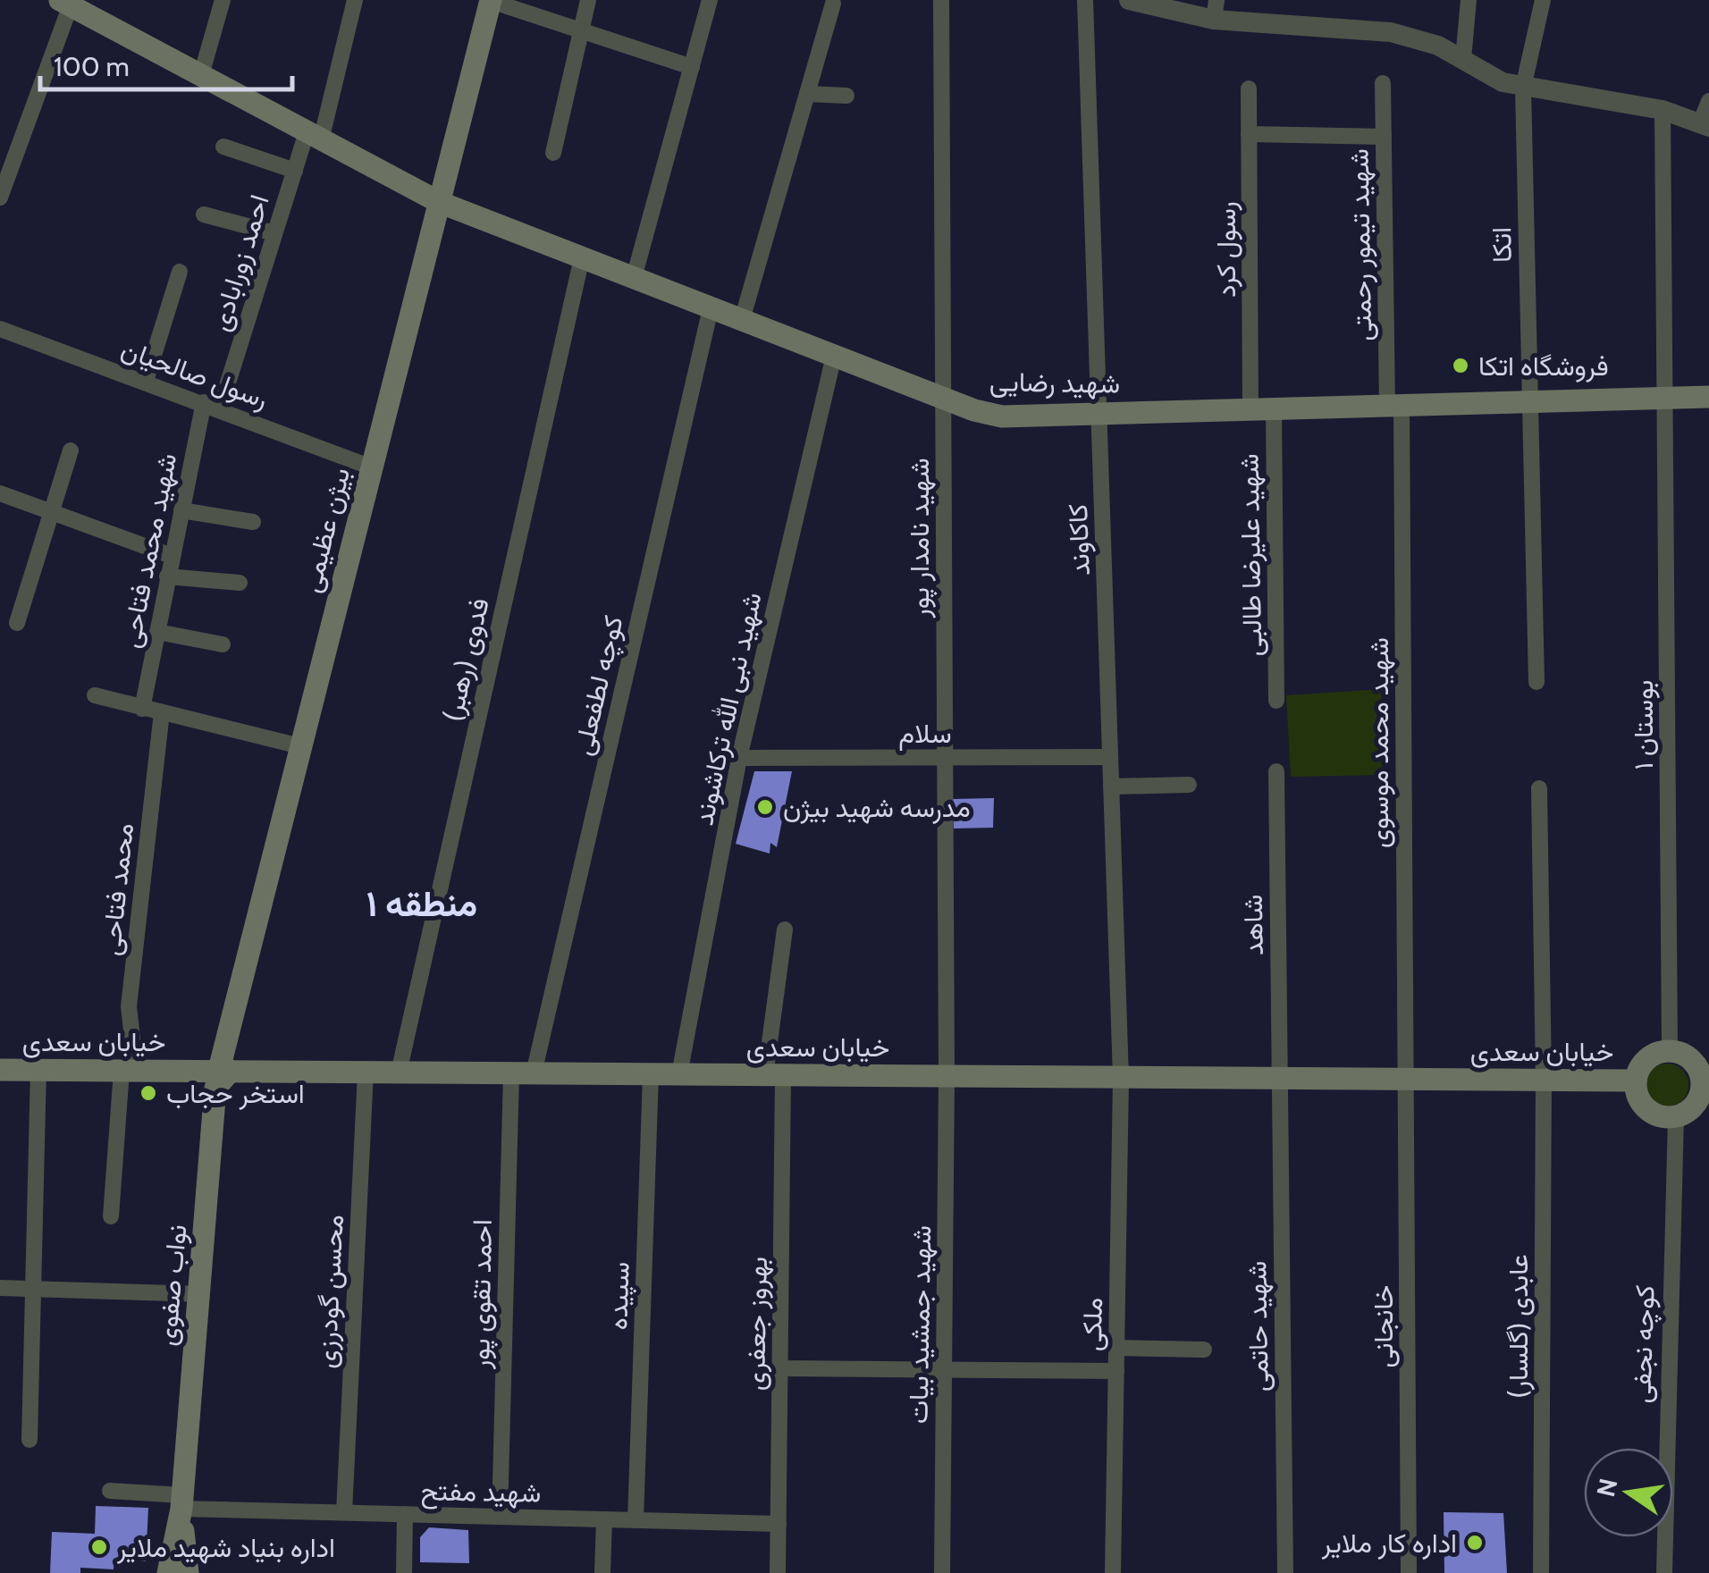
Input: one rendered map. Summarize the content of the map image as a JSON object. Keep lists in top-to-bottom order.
{
  "streets": {
    "main road": [
      "شهید رضایی",
      "بیژن عظیمی",
      "خیابان سعدی",
      "نواب صفوی"
    ],
    "street": [
      "شهید تیمور رحمتی",
      "اتکا",
      "رسول کرد",
      "احمد زورابادی",
      "رسول صالحیان",
      "شهید نامدار پور",
      "کاکاوند",
      "شهید محمد فتاحی",
      "شهید علیرضا طالبی",
      "فدوی (رهبر)",
      "کوچه لطفعلی",
      "شهید نبی الله ترکاشوند",
      "بوستان ۱",
      "سلام",
      "شهید محمد موسوی",
      "محمد فتاحی",
      "شاهد",
      "محسن گودرزی",
      "احمد تقوی پور",
      "سپیده",
      "بهروز جعفری",
      "شهید جمشید بیات",
      "ملکی",
      "شهید حاتمی",
      "خانجانی",
      "عابدی (گلسار)",
      "کوچه نجفی",
      "شهید مفتح"
    ]
  },
  "crossings": [
    ["شهید تیمور رحمتی", "شهید رضایی"],
    ["شهید تیمور رحمتی", "شهید محمد موسوی"],
    ["اتکا", "شهید رضایی"],
    ["رسول کرد", "شهید رضایی"],
    ["رسول کرد", "شهید علیرضا طالبی"],
    ["احمد زورابادی", "رسول صالحیان"],
    ["احمد زورابادی", "شهید رضایی"],
    ["احمد زورابادی", "شهید محمد فتاحی"],
    ["رسول صالحیان", "بیژن عظیمی"],
    ["رسول صالحیان", "شهید محمد فتاحی"],
    ["شهید رضایی", "بیژن عظیمی"],
    ["شهید رضایی", "شهید نامدار پور"],
    ["شهید رضایی", "کاکاوند"],
    ["شهید رضایی", "شهید علیرضا طالبی"],
    ["شهید رضایی", "فدوی (رهبر)"],
    ["شهید رضایی", "کوچه لطفعلی"],
    ["شهید رضایی", "شهید نبی الله ترکاشوند"],
    ["شهید رضایی", "بوستان ۱"],
    ["شهید رضایی", "شهید محمد موسوی"],
    ["بیژن عظیمی", "خیابان سعدی"],
    ["بیژن عظیمی", "نواب صفوی"],
    ["شهید نامدار پور", "سلام"],
    ["شهید نامدار پور", "خیابان سعدی"],
    ["شهید نامدار پور", "شهید جمشید بیات"],
    ["کاکاوند", "سلام"],
    ["کاکاوند", "خیابان سعدی"],
    ["کاکاوند", "ملکی"],
    ["فدوی (رهبر)", "خیابان سعدی"],
    ["کوچه لطفعلی", "خیابان سعدی"],
    ["کوچه لطفعلی", "احمد تقوی پور"],
    ["شهید نبی الله ترکاشوند", "سلام"],
    ["شهید نبی الله ترکاشوند", "خیابان سعدی"],
    ["بوستان ۱", "خیابان سعدی"],
    ["بوستان ۱", "کوچه نجفی"],
    ["شهید محمد موسوی", "خیابان سعدی"],
    ["شهید محمد موسوی", "خانجانی"],
    ["محمد فتاحی", "خیابان سعدی"],
    ["شاهد", "خیابان سعدی"],
    ["شاهد", "شهید حاتمی"],
    ["خیابان سعدی", "نواب صفوی"],
    ["خیابان سعدی", "محسن گودرزی"],
    ["خیابان سعدی", "احمد تقوی پور"],
    ["خیابان سعدی", "سپیده"],
    ["خیابان سعدی", "بهروز جعفری"],
    ["خیابان سعدی", "شهید جمشید بیات"],
    ["خیابان سعدی", "ملکی"],
    ["خیابان سعدی", "شهید حاتمی"],
    ["خیابان سعدی", "خانجانی"],
    ["خیابان سعدی", "عابدی (گلسار)"],
    ["خیابان سعدی", "کوچه نجفی"],
    ["نواب صفوی", "شهید مفتح"],
    ["محسن گودرزی", "شهید مفتح"],
    ["احمد تقوی پور", "شهید مفتح"],
    ["سپیده", "شهید مفتح"],
    ["بهروز جعفری", "شهید مفتح"]
  ],
  "districts": ["منطقه ۱"],
  "places": [
    "فروشگاه اتکا",
    "مدرسه شهید بیژن",
    "استخر حجاب",
    "اداره کار ملایر",
    "اداره بنیاد شهید ملایر"
  ],
  "scale_bar": "100 m",
  "north": "left"
}
